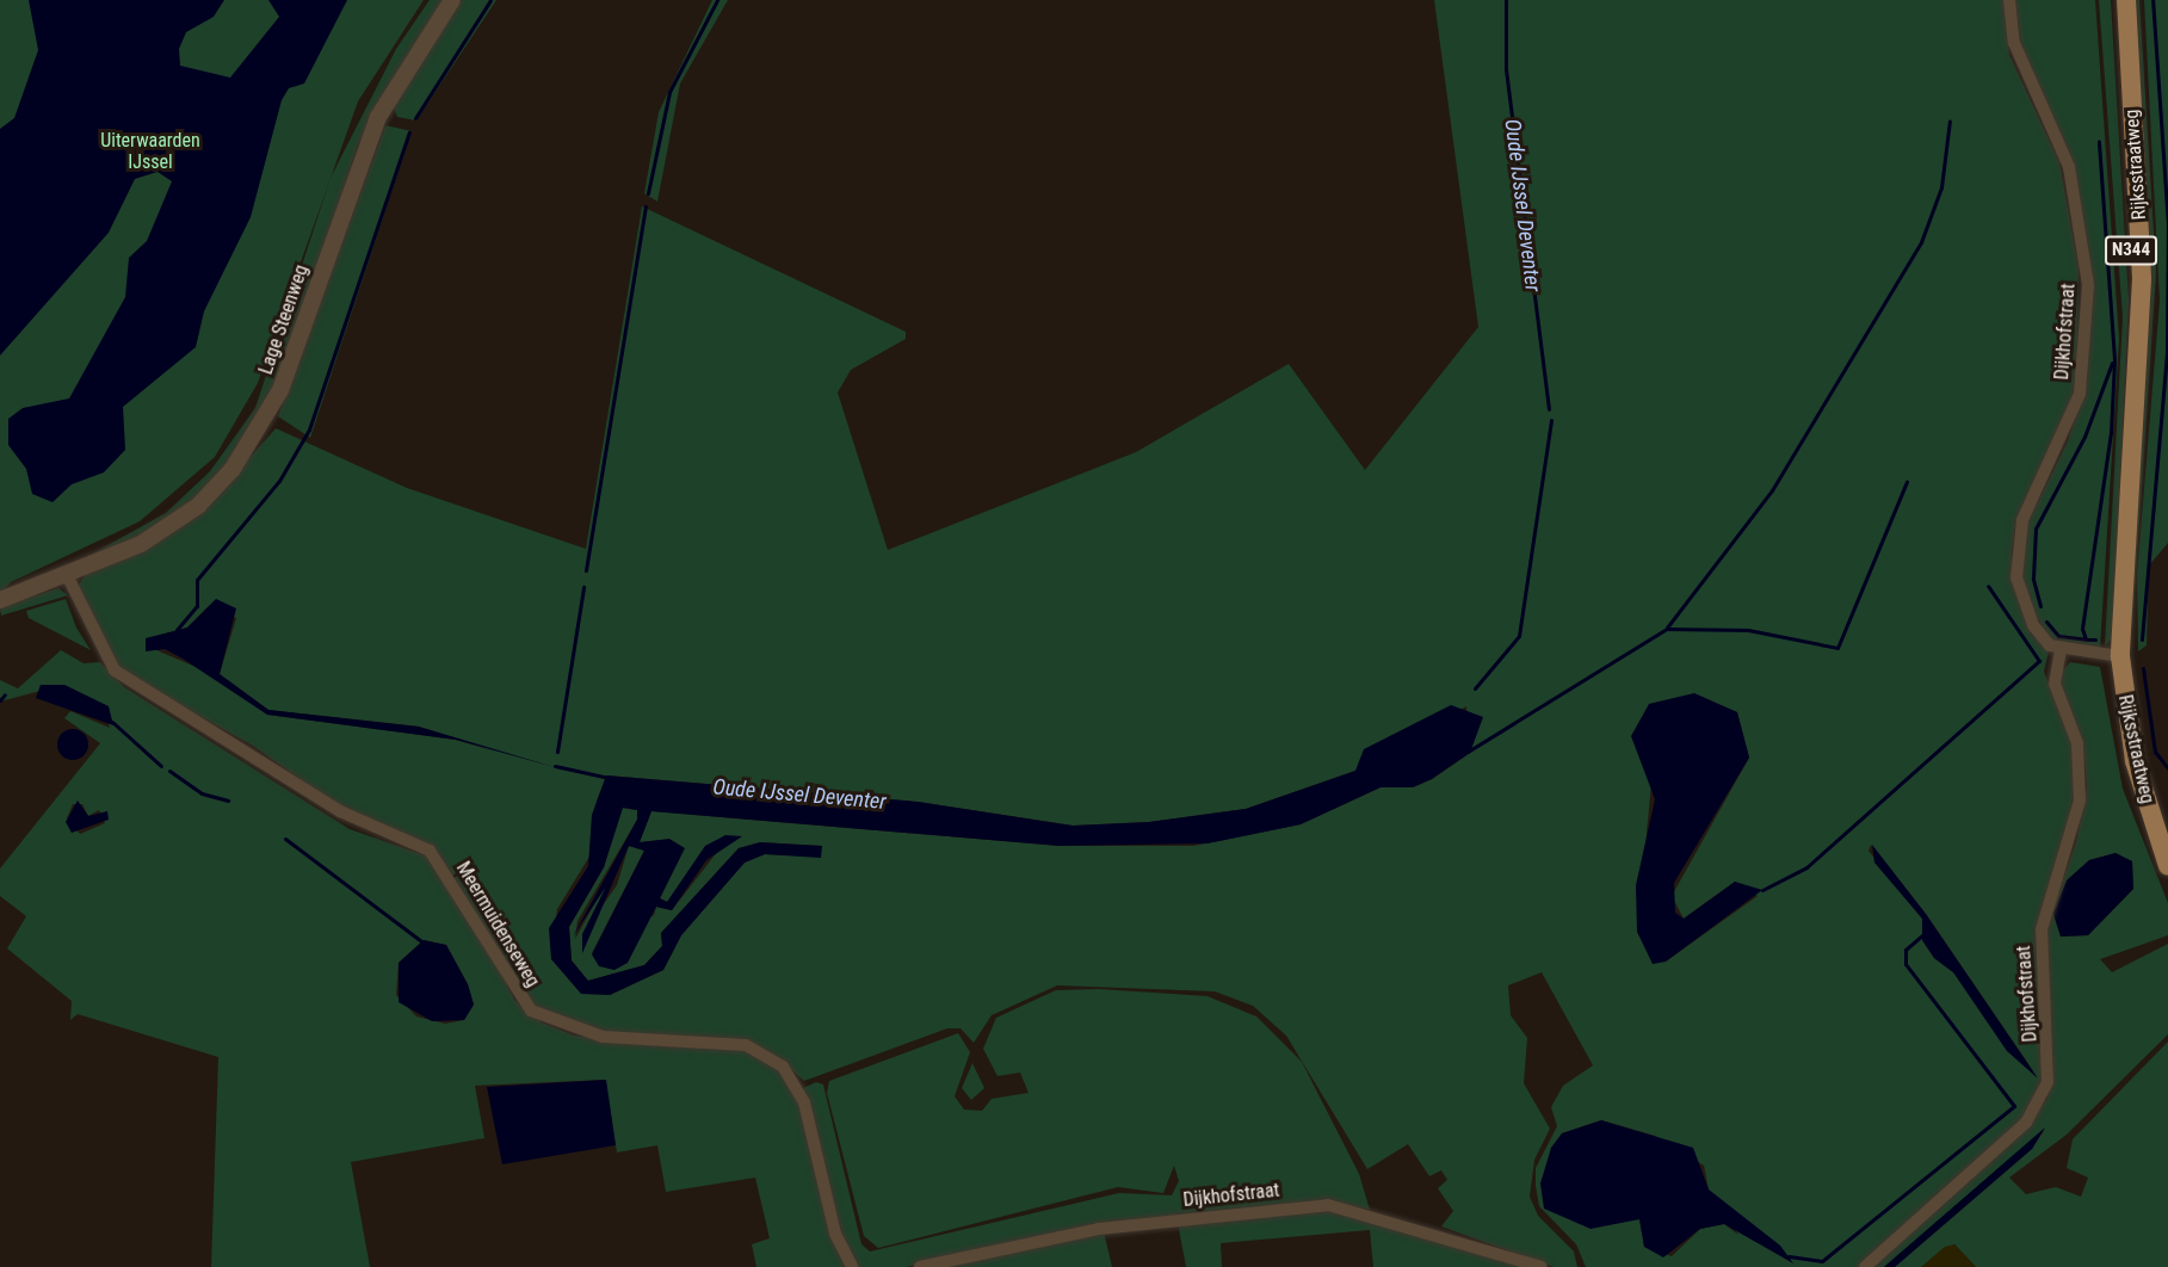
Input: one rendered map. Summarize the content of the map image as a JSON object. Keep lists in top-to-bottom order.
{
  "streets": {
    "main road": ["Rijksstraatweg", "N344"],
    "street": ["Lage Steenweg", "Dijkhofstraat", "Meermuidenseweg"]
  },
  "crossings": [
    ["Lage Steenweg", "Meermuidenseweg"]
  ],
  "water": ["Oude IJssel Deventer"],
  "parks": ["Uiterwaarden IJssel"]
}
